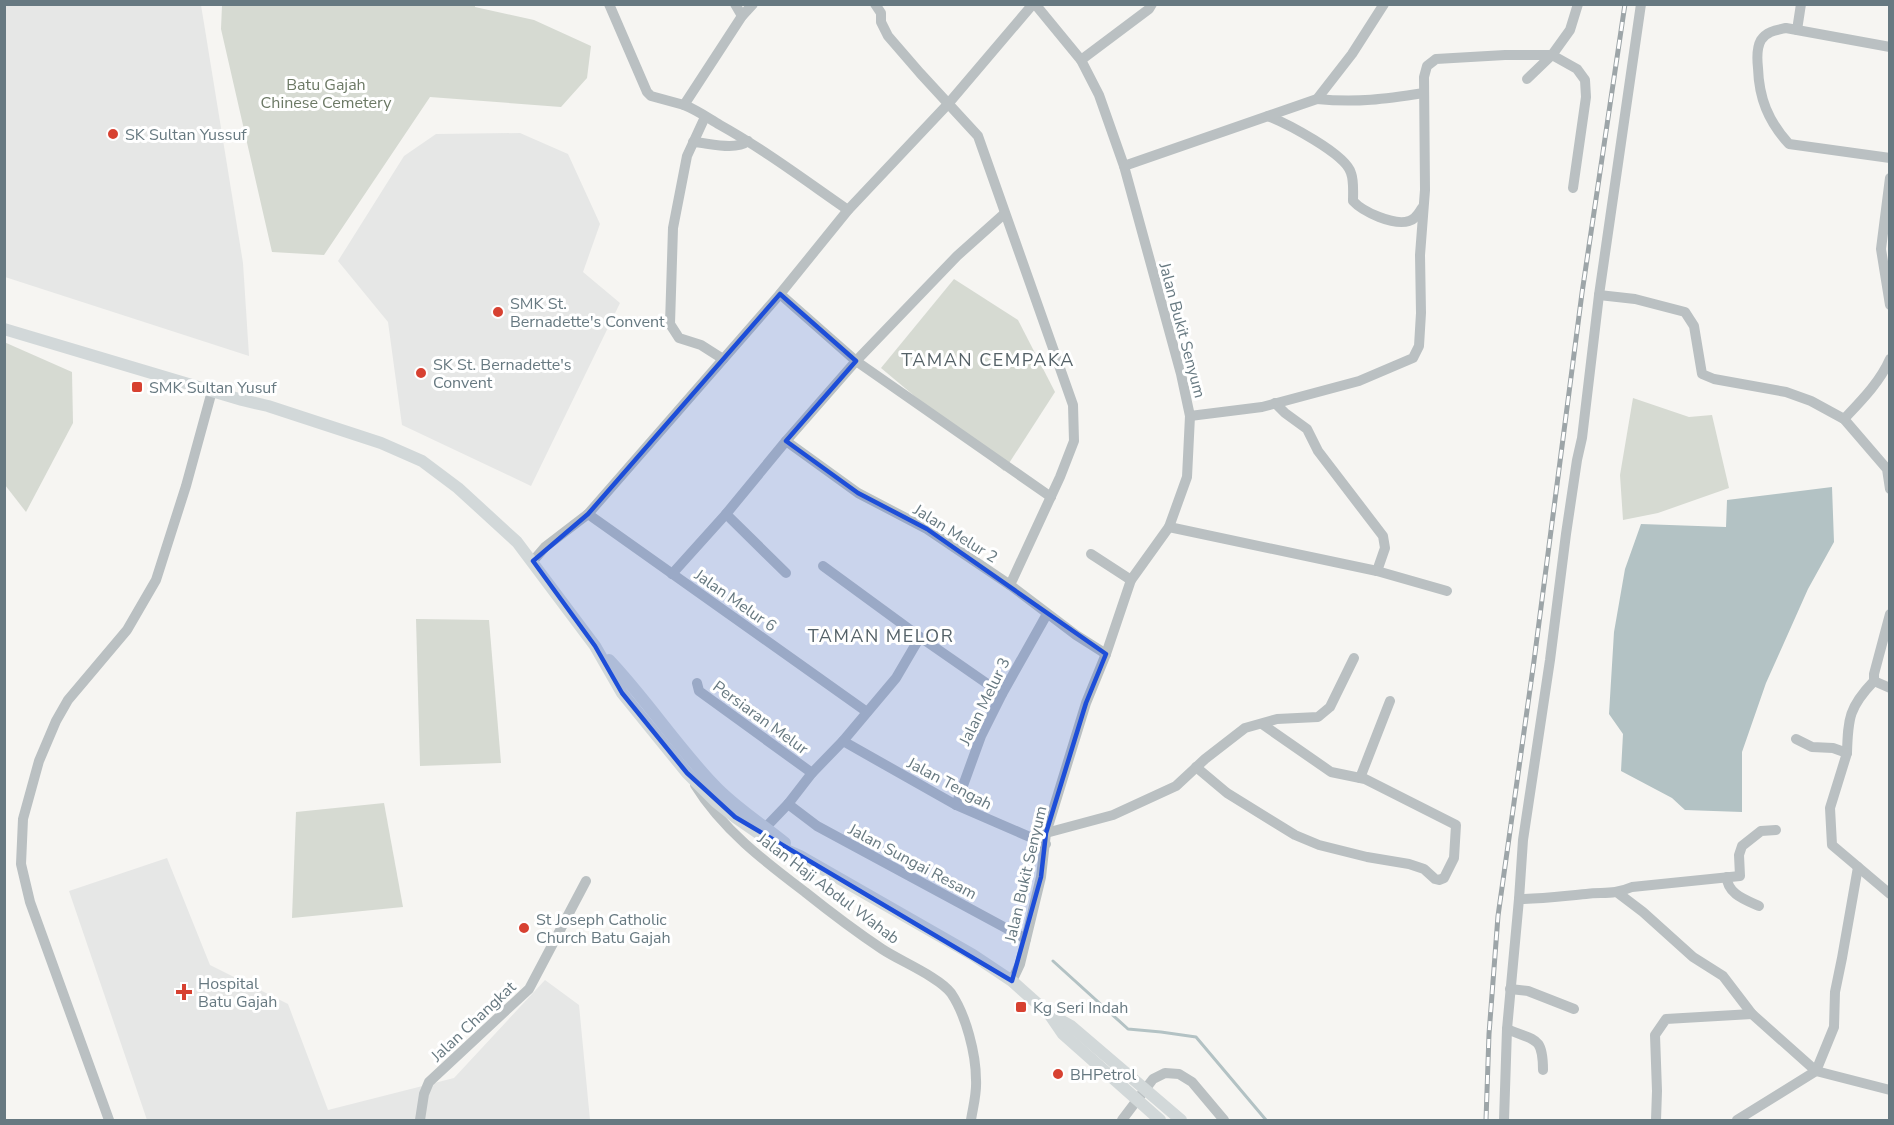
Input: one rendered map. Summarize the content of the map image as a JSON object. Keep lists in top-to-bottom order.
{
  "streets": {
    "street": [
      "Jalan Bukit Senyum",
      "Jalan Melur 2",
      "Jalan Melur 6",
      "Jalan Melur 3",
      "Persiaran Melur",
      "Jalan Tengah",
      "Jalan Sungai Resam",
      "Jalan Haji Abdul Wahab",
      "Jalan Changkat"
    ]
  },
  "crossings": [
    ["Jalan Bukit Senyum", "Jalan Melur 2"],
    ["Jalan Bukit Senyum", "Jalan Tengah"],
    ["Jalan Bukit Senyum", "Jalan Sungai Resam"],
    ["Jalan Melur 2", "Jalan Melur 3"],
    ["Jalan Melur 3", "Jalan Tengah"]
  ],
  "districts": ["TAMAN CEMPAKA", "TAMAN MELOR"],
  "parks": ["Batu Gajah Chinese Cemetery"],
  "places": {
    "other": [
      "SK Sultan Yussuf",
      "SMK St. Bernadette's Convent",
      "SK St. Bernadette's Convent",
      "St Joseph Catholic Church Batu Gajah",
      "BHPetrol"
    ],
    "transit": ["SMK Sultan Yusuf", "Kg Seri Indah"],
    "health": ["Hospital Batu Gajah"]
  }
}
